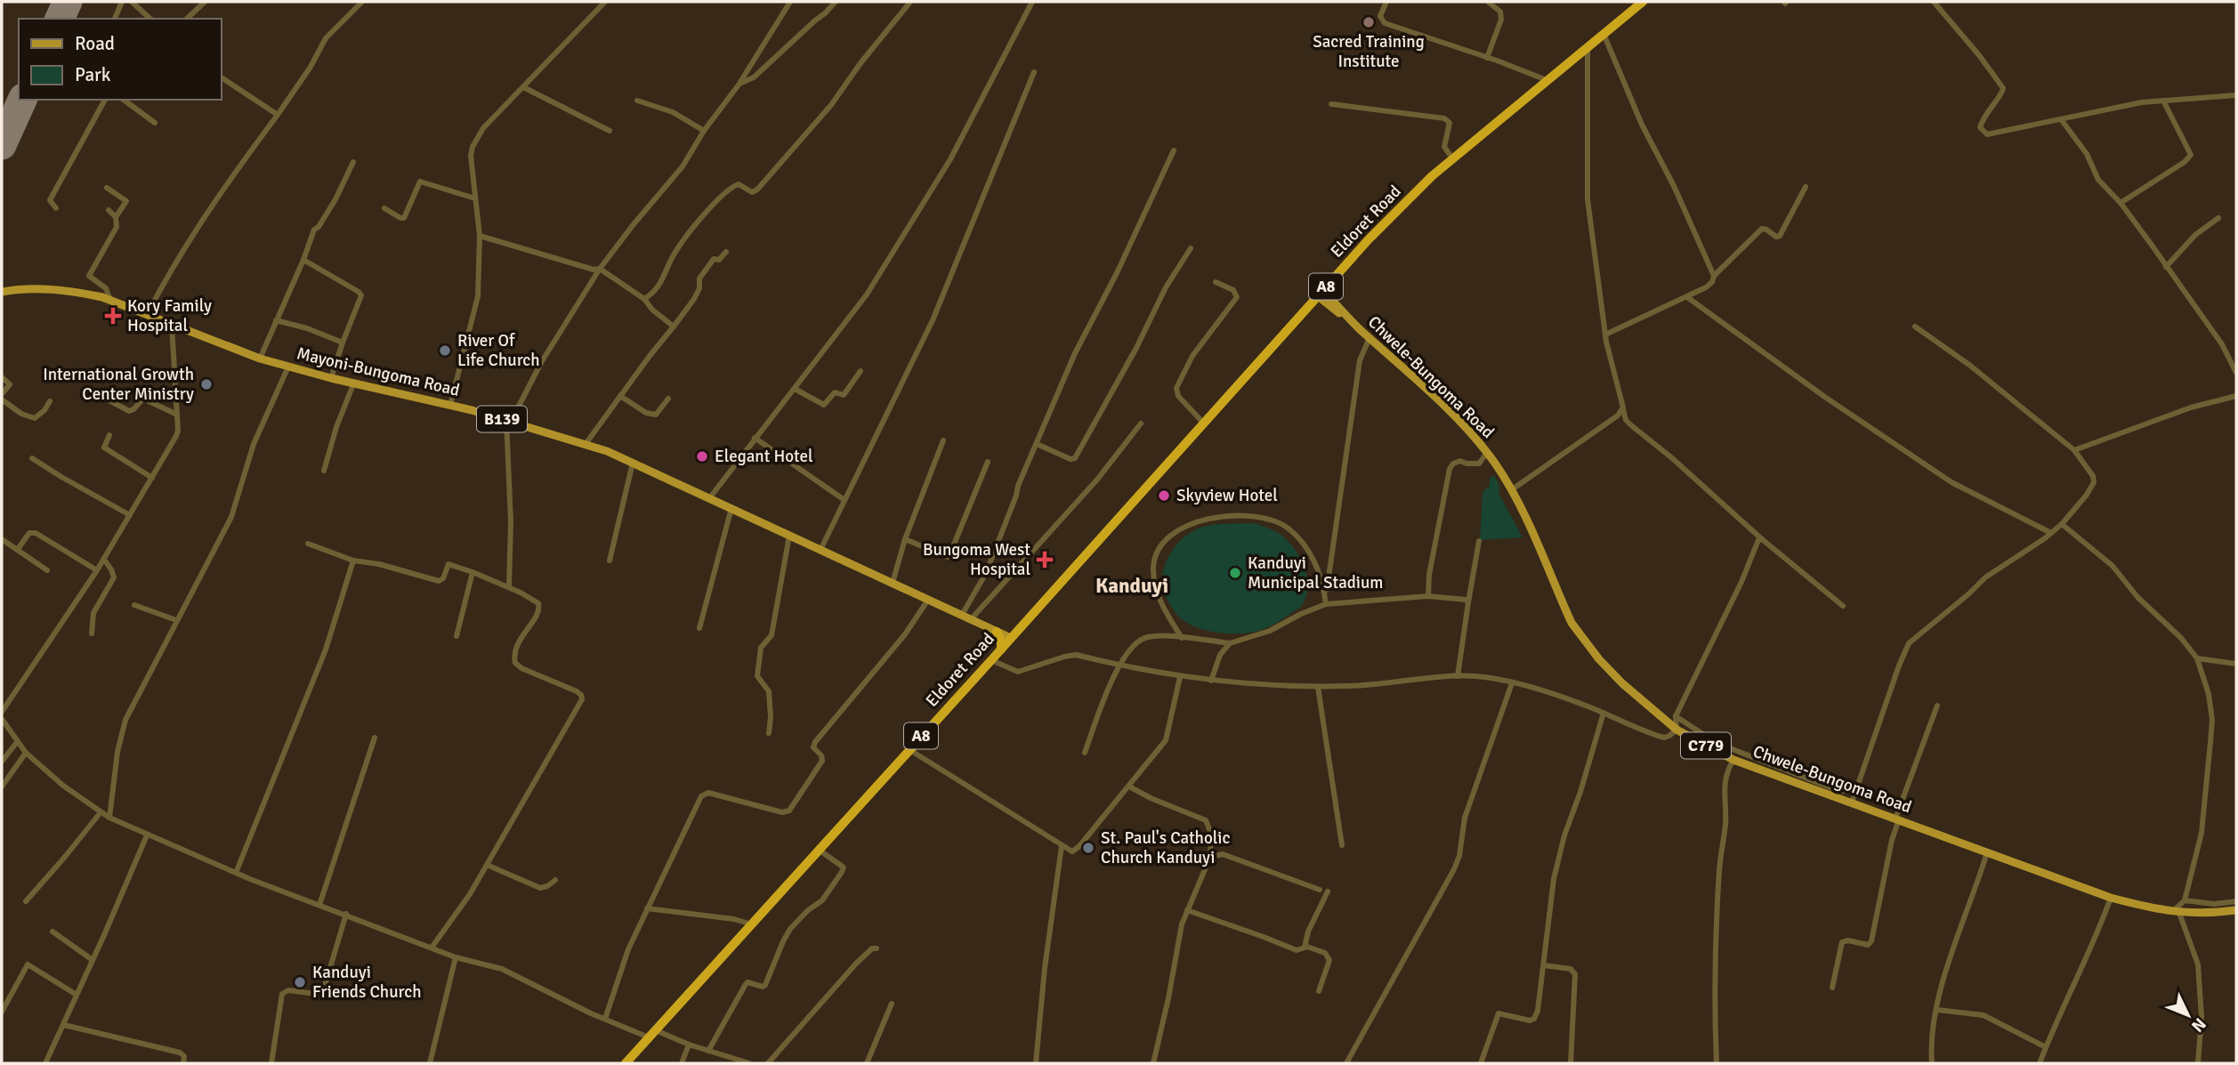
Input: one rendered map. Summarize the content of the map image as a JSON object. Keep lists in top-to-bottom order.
{
  "streets": {
    "highway": ["Eldoret Road", "A8"],
    "main road": [
      "Mayoni-Bungoma Road",
      "Chwele-Bungoma Road",
      "B139",
      "C779"
    ]
  },
  "crossings": [
    ["Eldoret Road", "Chwele-Bungoma Road"]
  ],
  "districts": ["Kanduyi"],
  "places": {
    "other": [
      "Sacred Training Institute",
      "River Of Life Church",
      "International Growth Center Ministry",
      "Elegant Hotel",
      "Skyview Hotel",
      "Kanduyi Municipal Stadium",
      "St. Paul's Catholic Church Kanduyi",
      "Kanduyi Friends Church"
    ],
    "health": ["Kory Family Hospital", "Bungoma West Hospital"]
  },
  "legend": ["Road", "Park"],
  "north": "bottom right"
}
